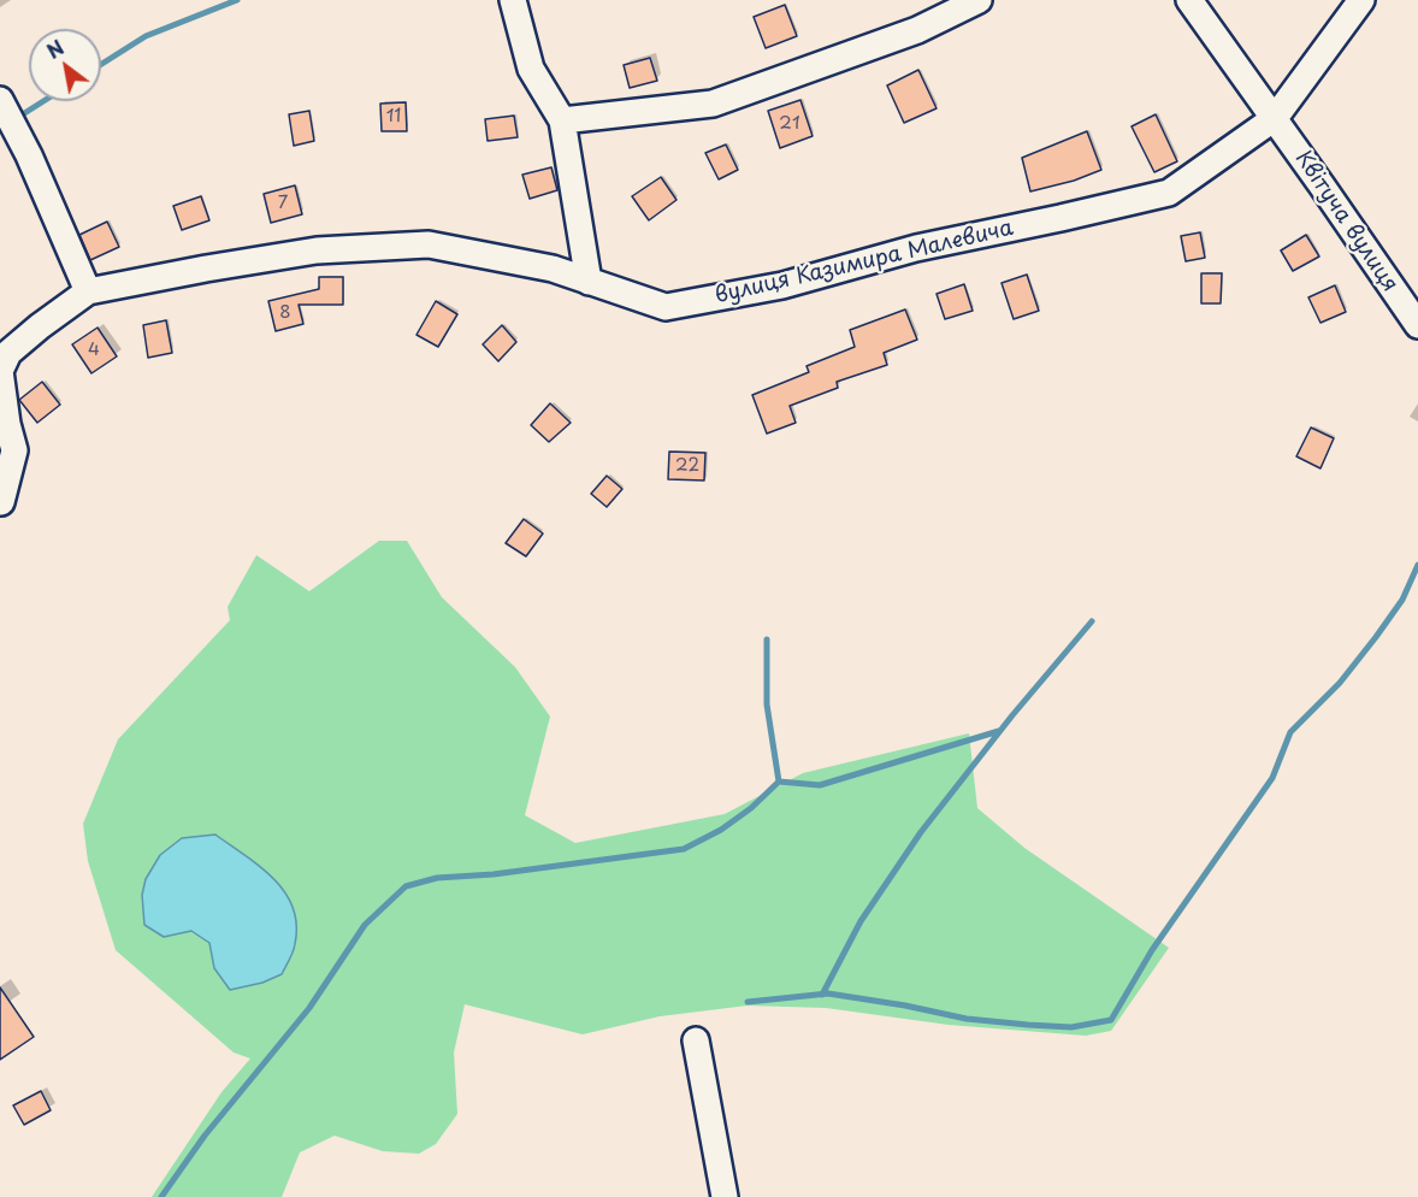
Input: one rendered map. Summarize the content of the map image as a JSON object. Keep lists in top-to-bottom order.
{
  "streets": {
    "street": ["Квітуча вулиця", "вулиця Казимира Малевича"]
  },
  "crossings": [
    ["Квітуча вулиця", "вулиця Казимира Малевича"]
  ],
  "house_numbers": [
    "11",
    "21",
    "7",
    "8",
    "4",
    "22"
  ],
  "north": "top left"
}
